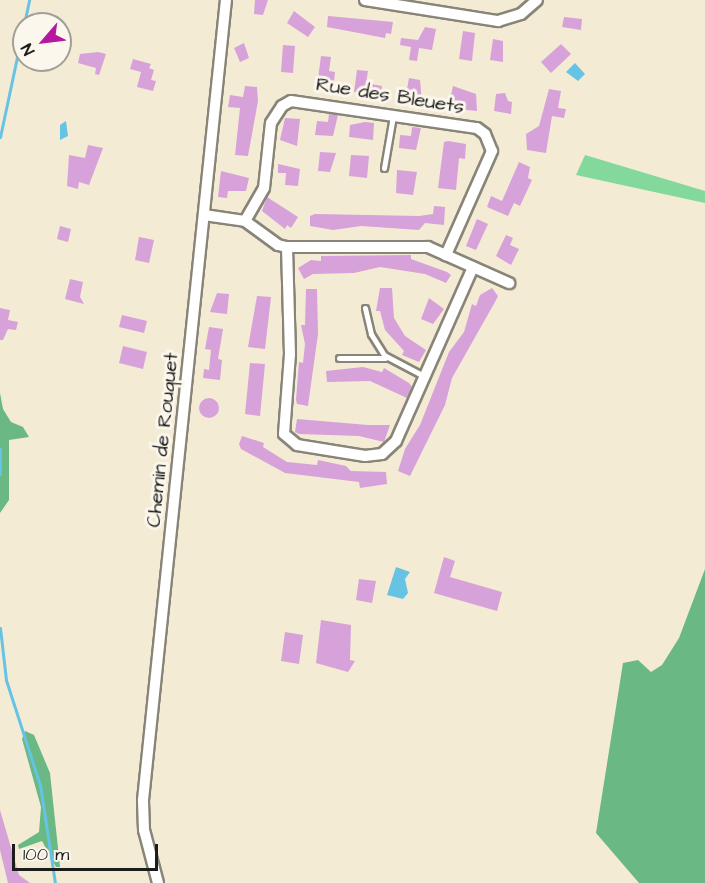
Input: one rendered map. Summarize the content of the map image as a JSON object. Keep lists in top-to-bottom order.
{
  "streets": {
    "street": ["Rue des Bleuets", "Chemin de Rouquet"]
  },
  "scale_bar": "100 m",
  "north": "bottom left"
}
